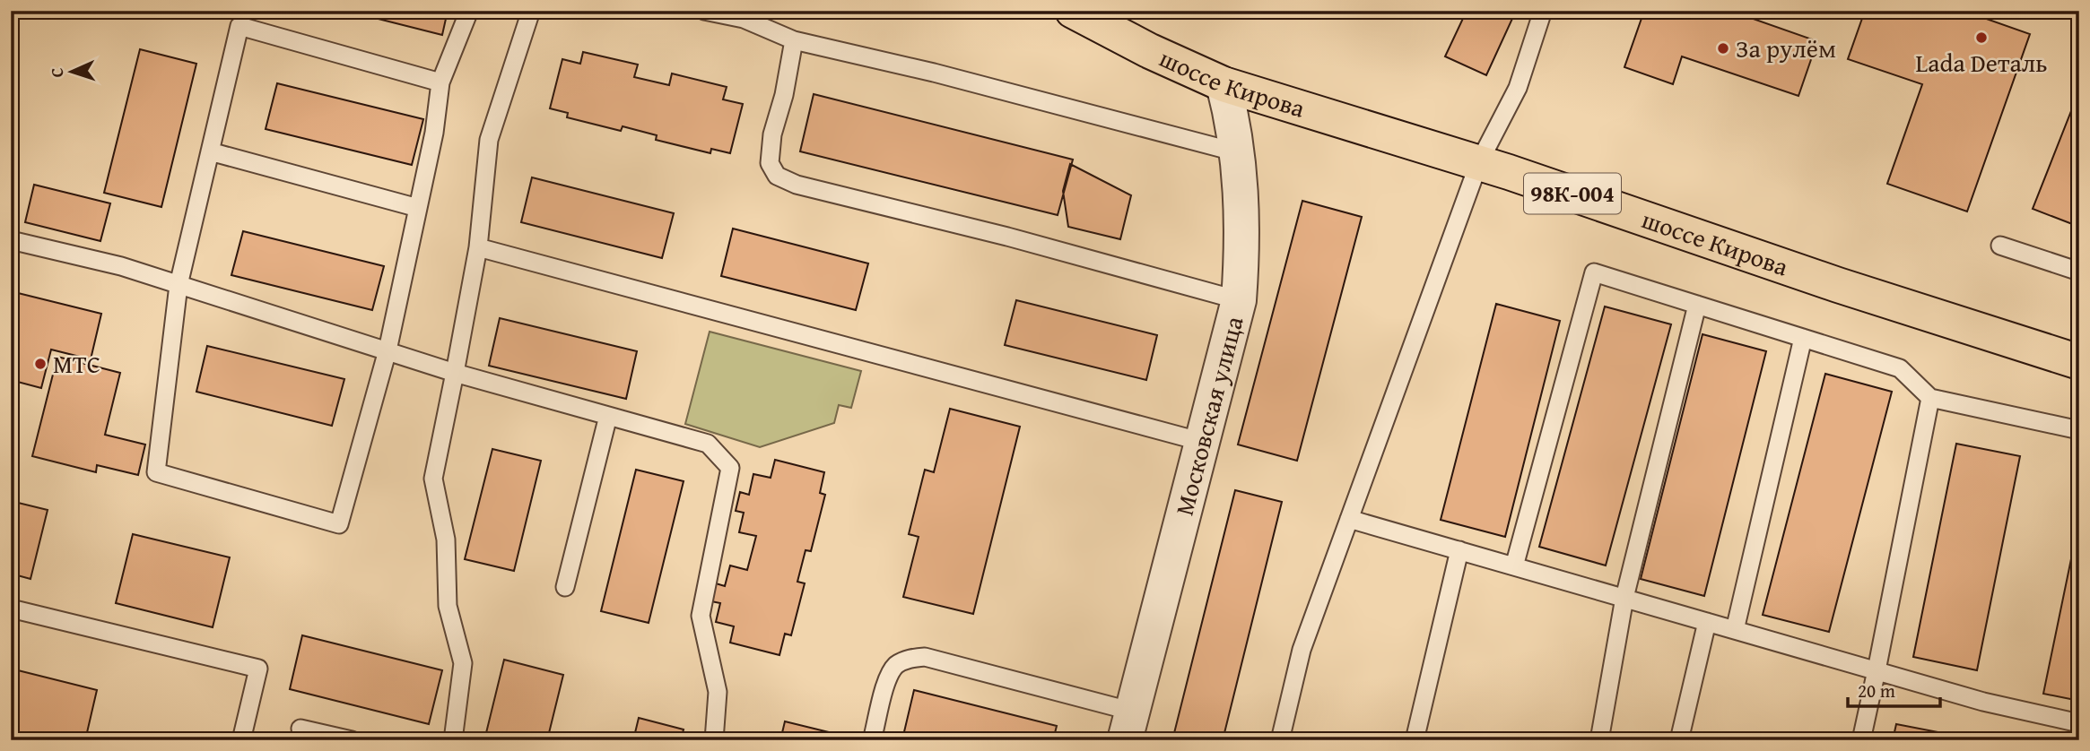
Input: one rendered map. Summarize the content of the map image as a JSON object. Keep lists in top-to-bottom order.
{
  "streets": {
    "main road": ["шоссе Кирова", "98К-004"],
    "street": ["Московская улица"]
  },
  "crossings": [
    ["шоссе Кирова", "Московская улица"]
  ],
  "places": ["Lada Dеталь", "За рулём", "МТС"],
  "scale_bar": "20 m",
  "north": "left"
}
